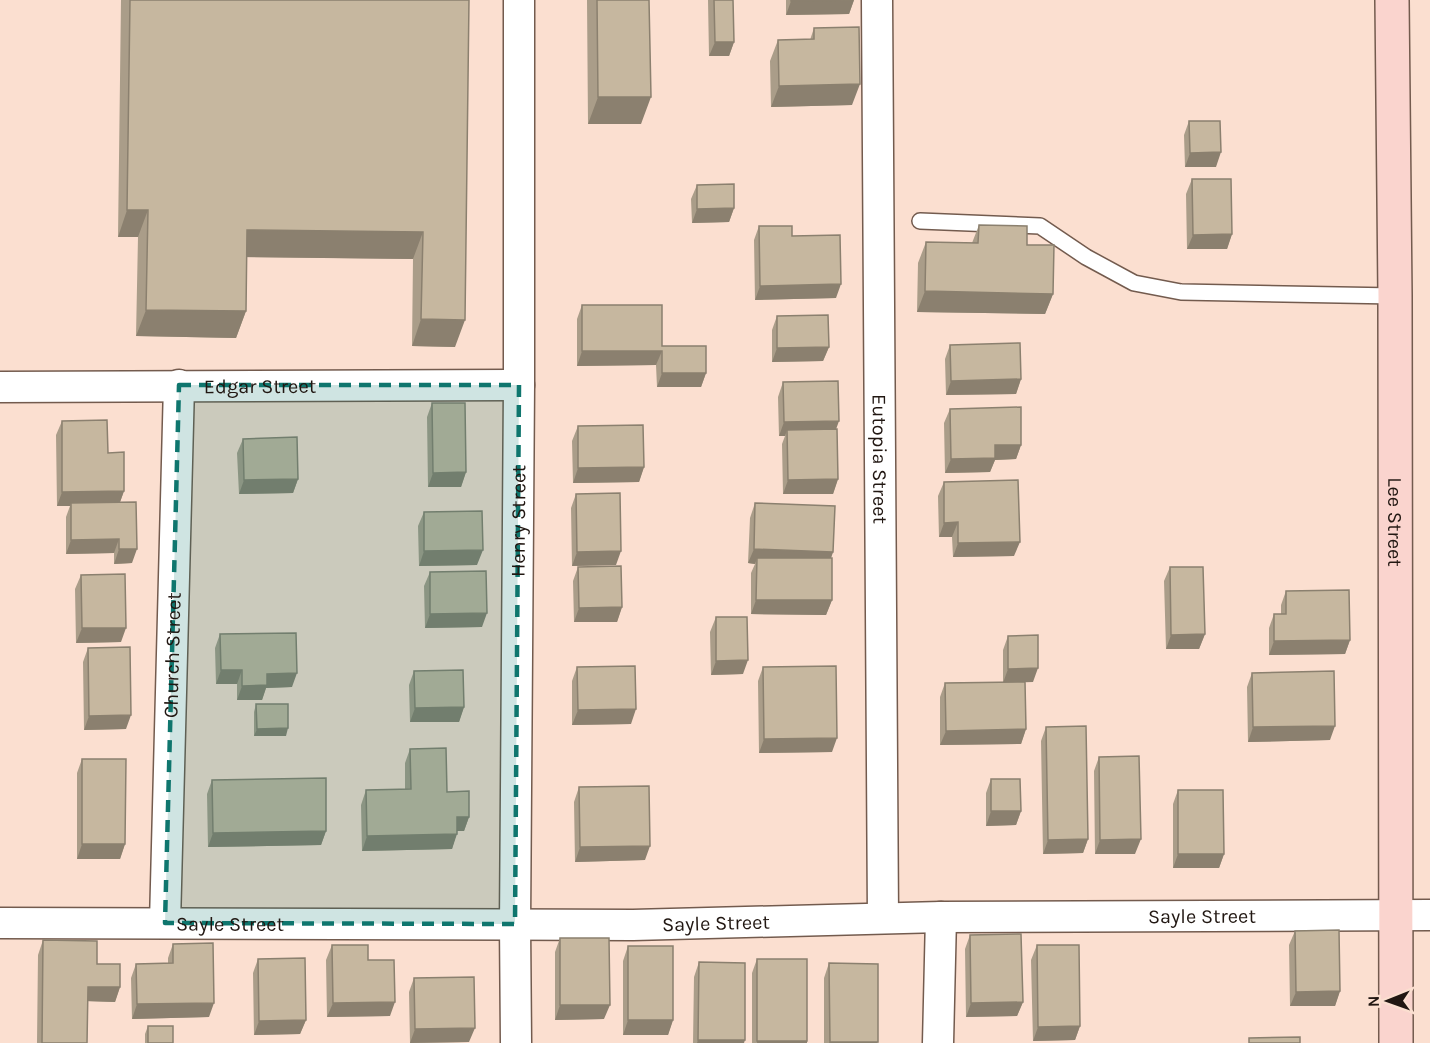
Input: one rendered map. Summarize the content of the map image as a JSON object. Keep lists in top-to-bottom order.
{
  "streets": {
    "main road": ["Lee Street"],
    "street": [
      "Edgar Street",
      "Eutopia Street",
      "Henry Street",
      "Church Street",
      "Sayle Street"
    ]
  },
  "crossings": [
    ["Edgar Street", "Henry Street"],
    ["Edgar Street", "Church Street"],
    ["Eutopia Street", "Sayle Street"],
    ["Lee Street", "Sayle Street"],
    ["Henry Street", "Sayle Street"],
    ["Church Street", "Sayle Street"]
  ],
  "north": "left"
}
